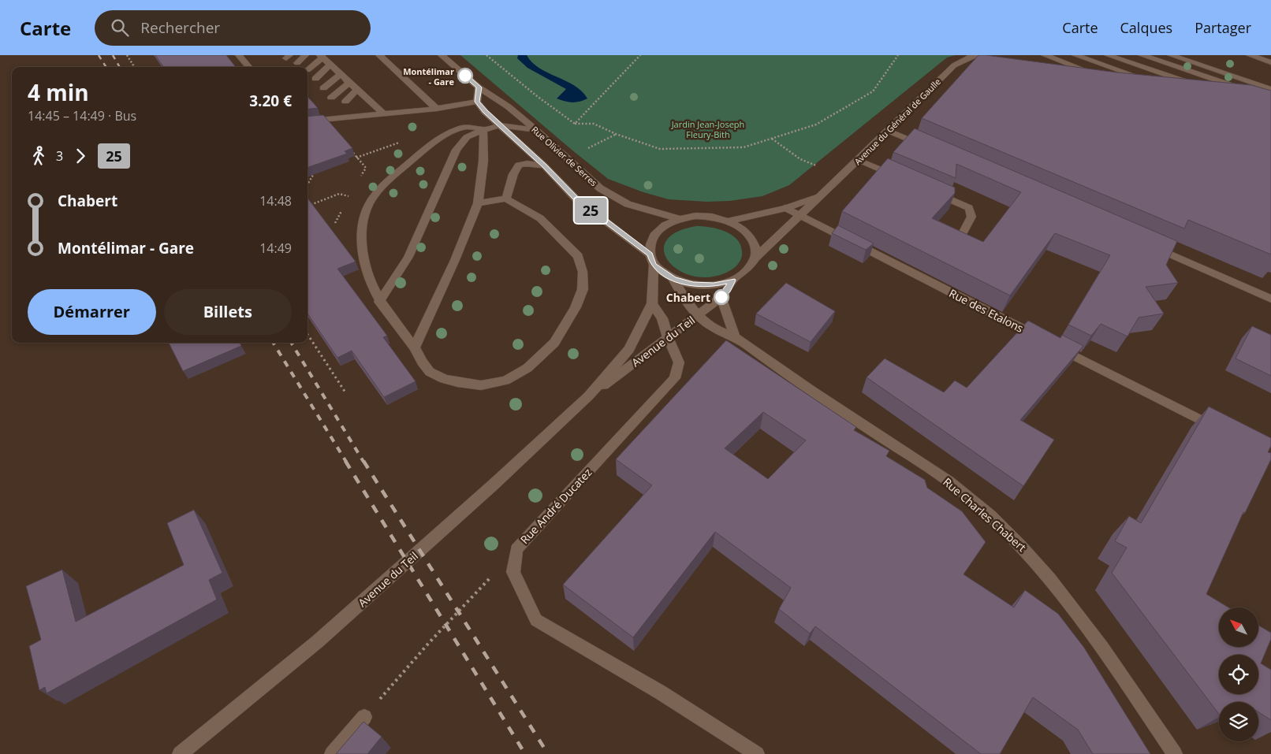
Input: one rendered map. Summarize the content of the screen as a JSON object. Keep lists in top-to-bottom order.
{
  "streets": {
    "street": [
      "Avenue du Général de Gaulle",
      "Rue Olivier de Serres",
      "Rue des Etalons",
      "Avenue du Teil",
      "Rue André Ducatez",
      "Rue Charles Chabert"
    ]
  },
  "crossings": [
    ["Avenue du Général de Gaulle", "Rue Olivier de Serres"],
    ["Avenue du Général de Gaulle", "Rue des Etalons"],
    ["Avenue du Général de Gaulle", "Avenue du Teil"],
    ["Avenue du Général de Gaulle", "Rue Charles Chabert"],
    ["Rue Olivier de Serres", "Avenue du Teil"],
    ["Rue Olivier de Serres", "Rue Charles Chabert"],
    ["Avenue du Teil", "Rue André Ducatez"],
    ["Avenue du Teil", "Rue Charles Chabert"]
  ],
  "parks": ["Jardin Jean-Joseph Fleury-Bith"],
  "places": ["Montélimar - Gare", "Chabert"],
  "lines": ["bus line 25"],
  "north": "top left",
  "page": {
    "header": "Carte",
    "search": "Rechercher",
    "nav": ["Carte", "Calques", "Partager"],
    "on_map": "25",
    "heading": ["4 min", "14:45 – 14:49 · Bus", "3.20 €"],
    "legs": ["3", "25"],
    "list": [
      {
        "name": "Chabert",
        "value": "14:48"
      },
      {
        "name": "Montélimar - Gare",
        "value": "14:49"
      }
    ],
    "buttons": ["Démarrer", "Billets"]
  }
}
